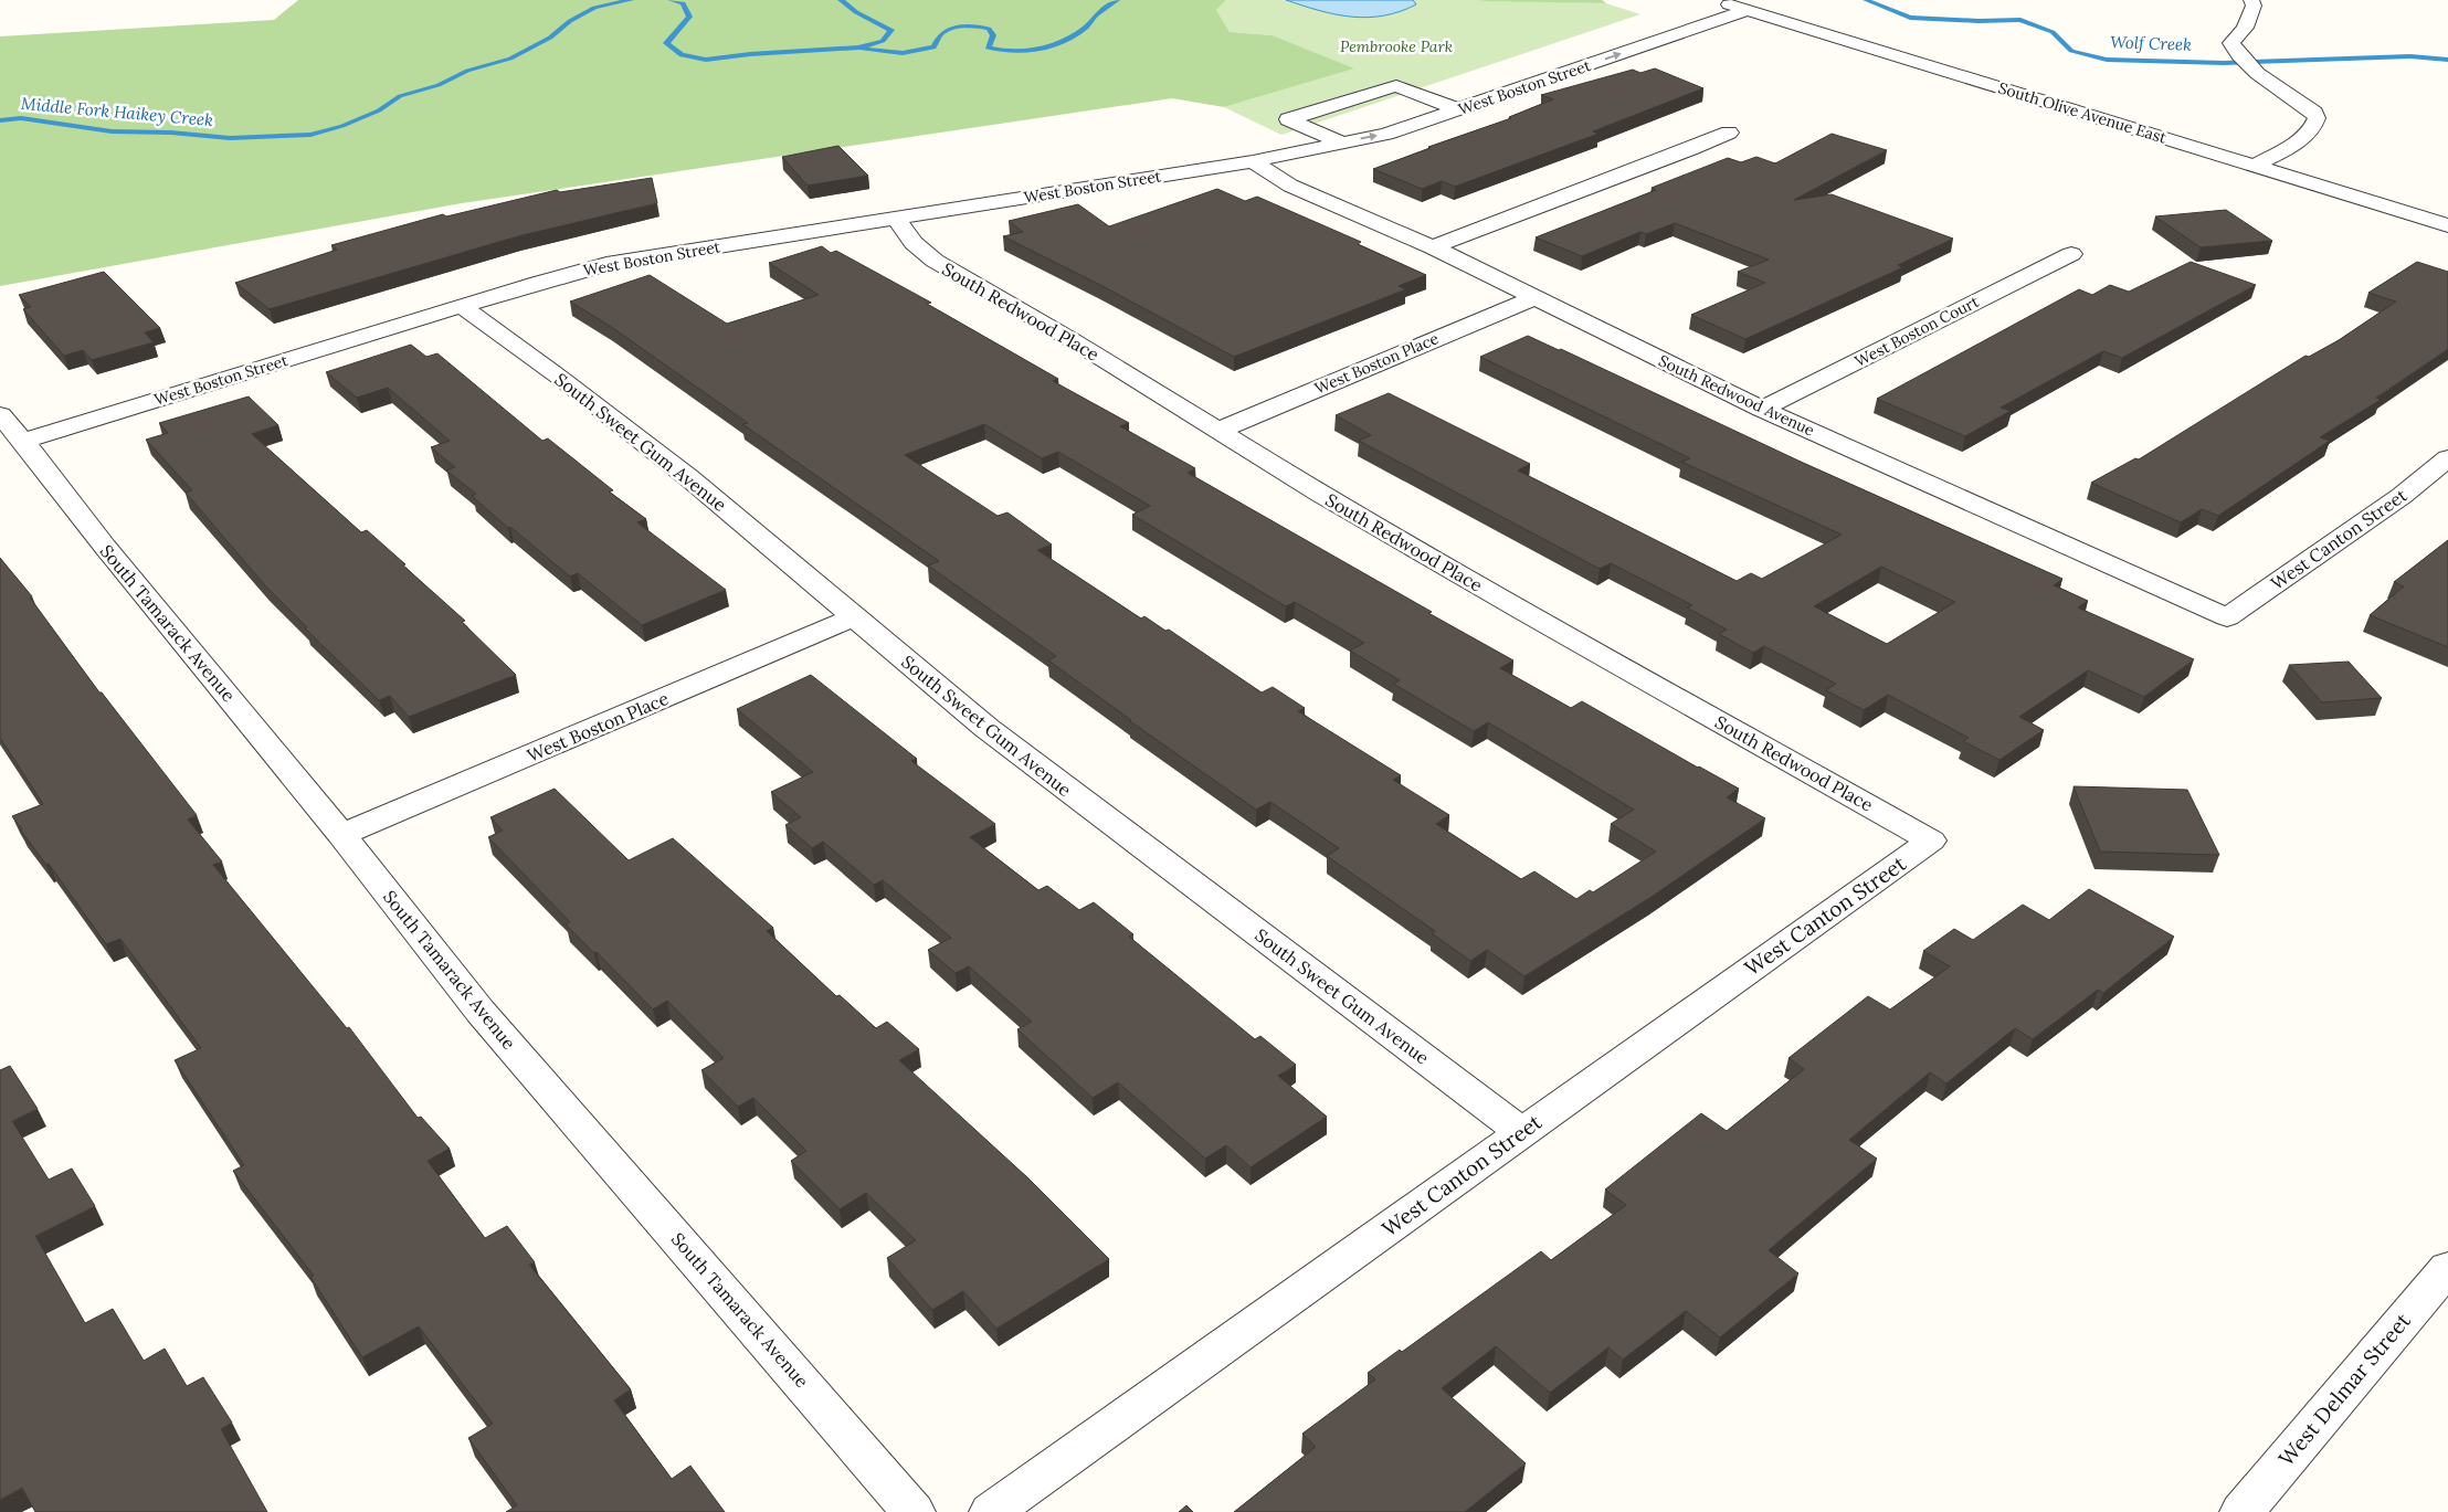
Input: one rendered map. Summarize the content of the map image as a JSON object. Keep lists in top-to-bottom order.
{
  "streets": {
    "street": [
      "West Boston Street",
      "South Olive Avenue East",
      "South Redwood Place",
      "West Boston Court",
      "West Boston Place",
      "South Redwood Avenue",
      "South Sweet Gum Avenue",
      "West Canton Street",
      "South Tamarack Avenue",
      "West Delmar Street"
    ]
  },
  "crossings": [
    ["West Boston Street", "South Olive Avenue East"],
    ["West Boston Street", "South Redwood Place"],
    ["West Boston Street", "South Redwood Avenue"],
    ["West Boston Street", "South Sweet Gum Avenue"],
    ["West Boston Street", "South Tamarack Avenue"],
    ["South Redwood Place", "West Boston Place"],
    ["South Redwood Place", "West Canton Street"],
    ["West Boston Court", "South Redwood Avenue"],
    ["West Boston Place", "South Redwood Avenue"],
    ["West Boston Place", "South Sweet Gum Avenue"],
    ["West Boston Place", "South Tamarack Avenue"],
    ["South Redwood Avenue", "West Canton Street"],
    ["South Sweet Gum Avenue", "West Canton Street"]
  ],
  "water": ["Wolf Creek", "Middle Fork Haikey Creek"],
  "parks": ["Pembrooke Park"]
}
